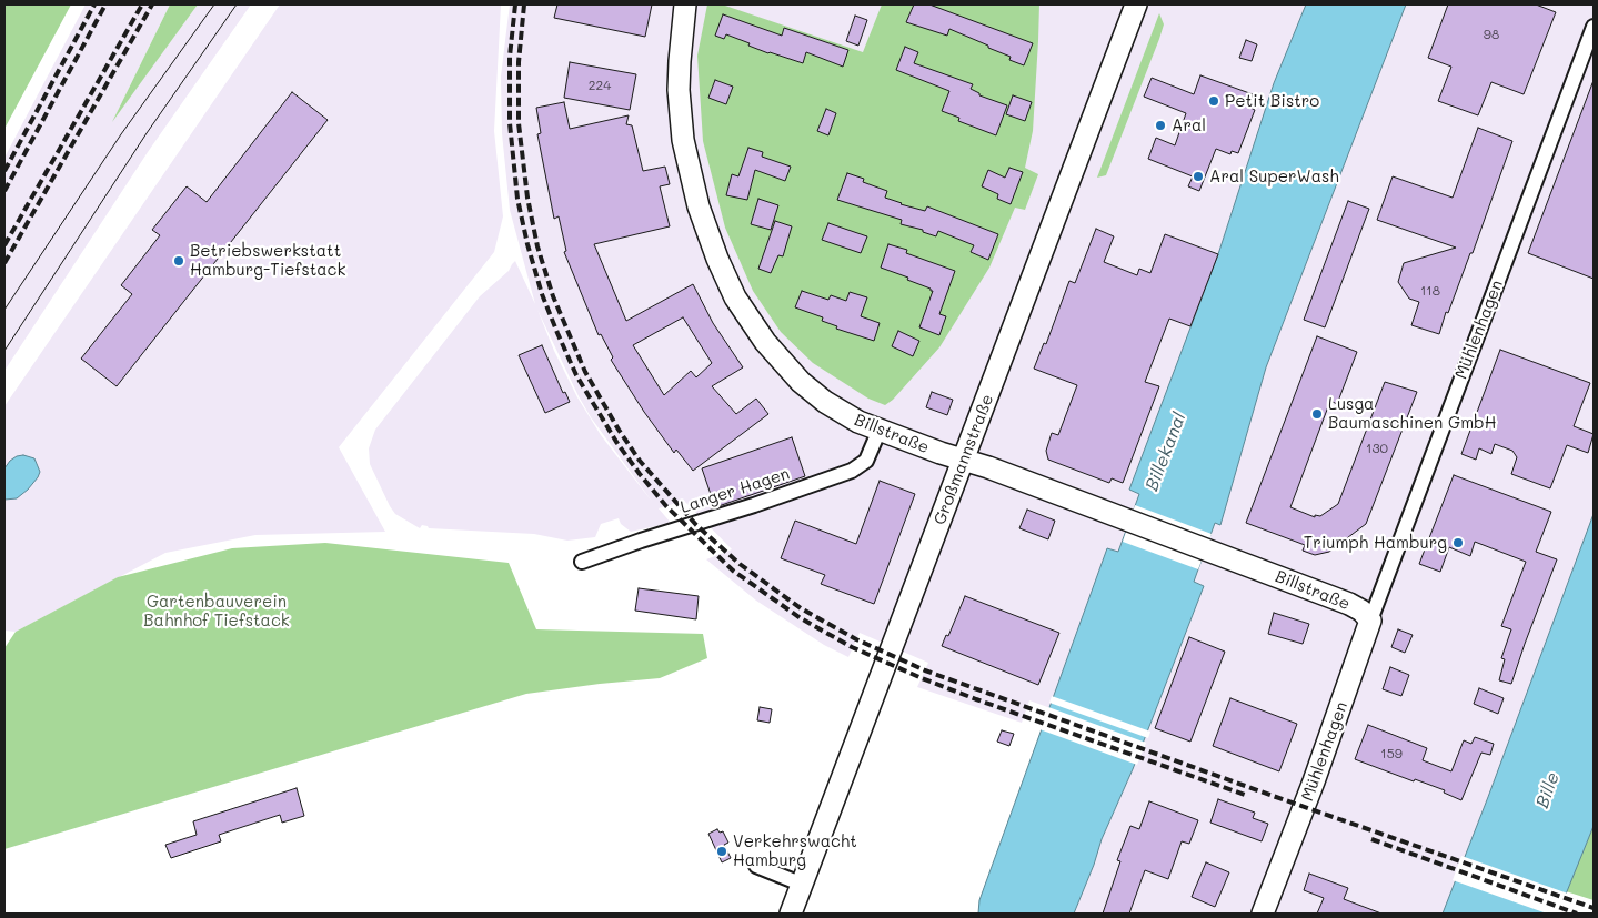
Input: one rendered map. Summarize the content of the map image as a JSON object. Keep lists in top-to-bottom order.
{
  "streets": {
    "street": [
      "Mühlenhagen",
      "Billstraße",
      "Großmannstraße",
      "Langer Hagen"
    ]
  },
  "crossings": [
    ["Mühlenhagen", "Billstraße"],
    ["Billstraße", "Großmannstraße"],
    ["Billstraße", "Langer Hagen"]
  ],
  "water": ["Billekanal", "Bille"],
  "parks": ["Gartenbauverein Bahnhof Tiefstack"],
  "places": [
    "Petit Bistro",
    "Aral",
    "Aral SuperWash",
    "Betriebswerkstatt Hamburg-Tiefstack",
    "Lusga Baumaschinen GmbH",
    "Triumph Hamburg",
    "Verkehrswacht Hamburg"
  ],
  "house_numbers": [
    "98",
    "224",
    "118",
    "130",
    "159"
  ]
}
